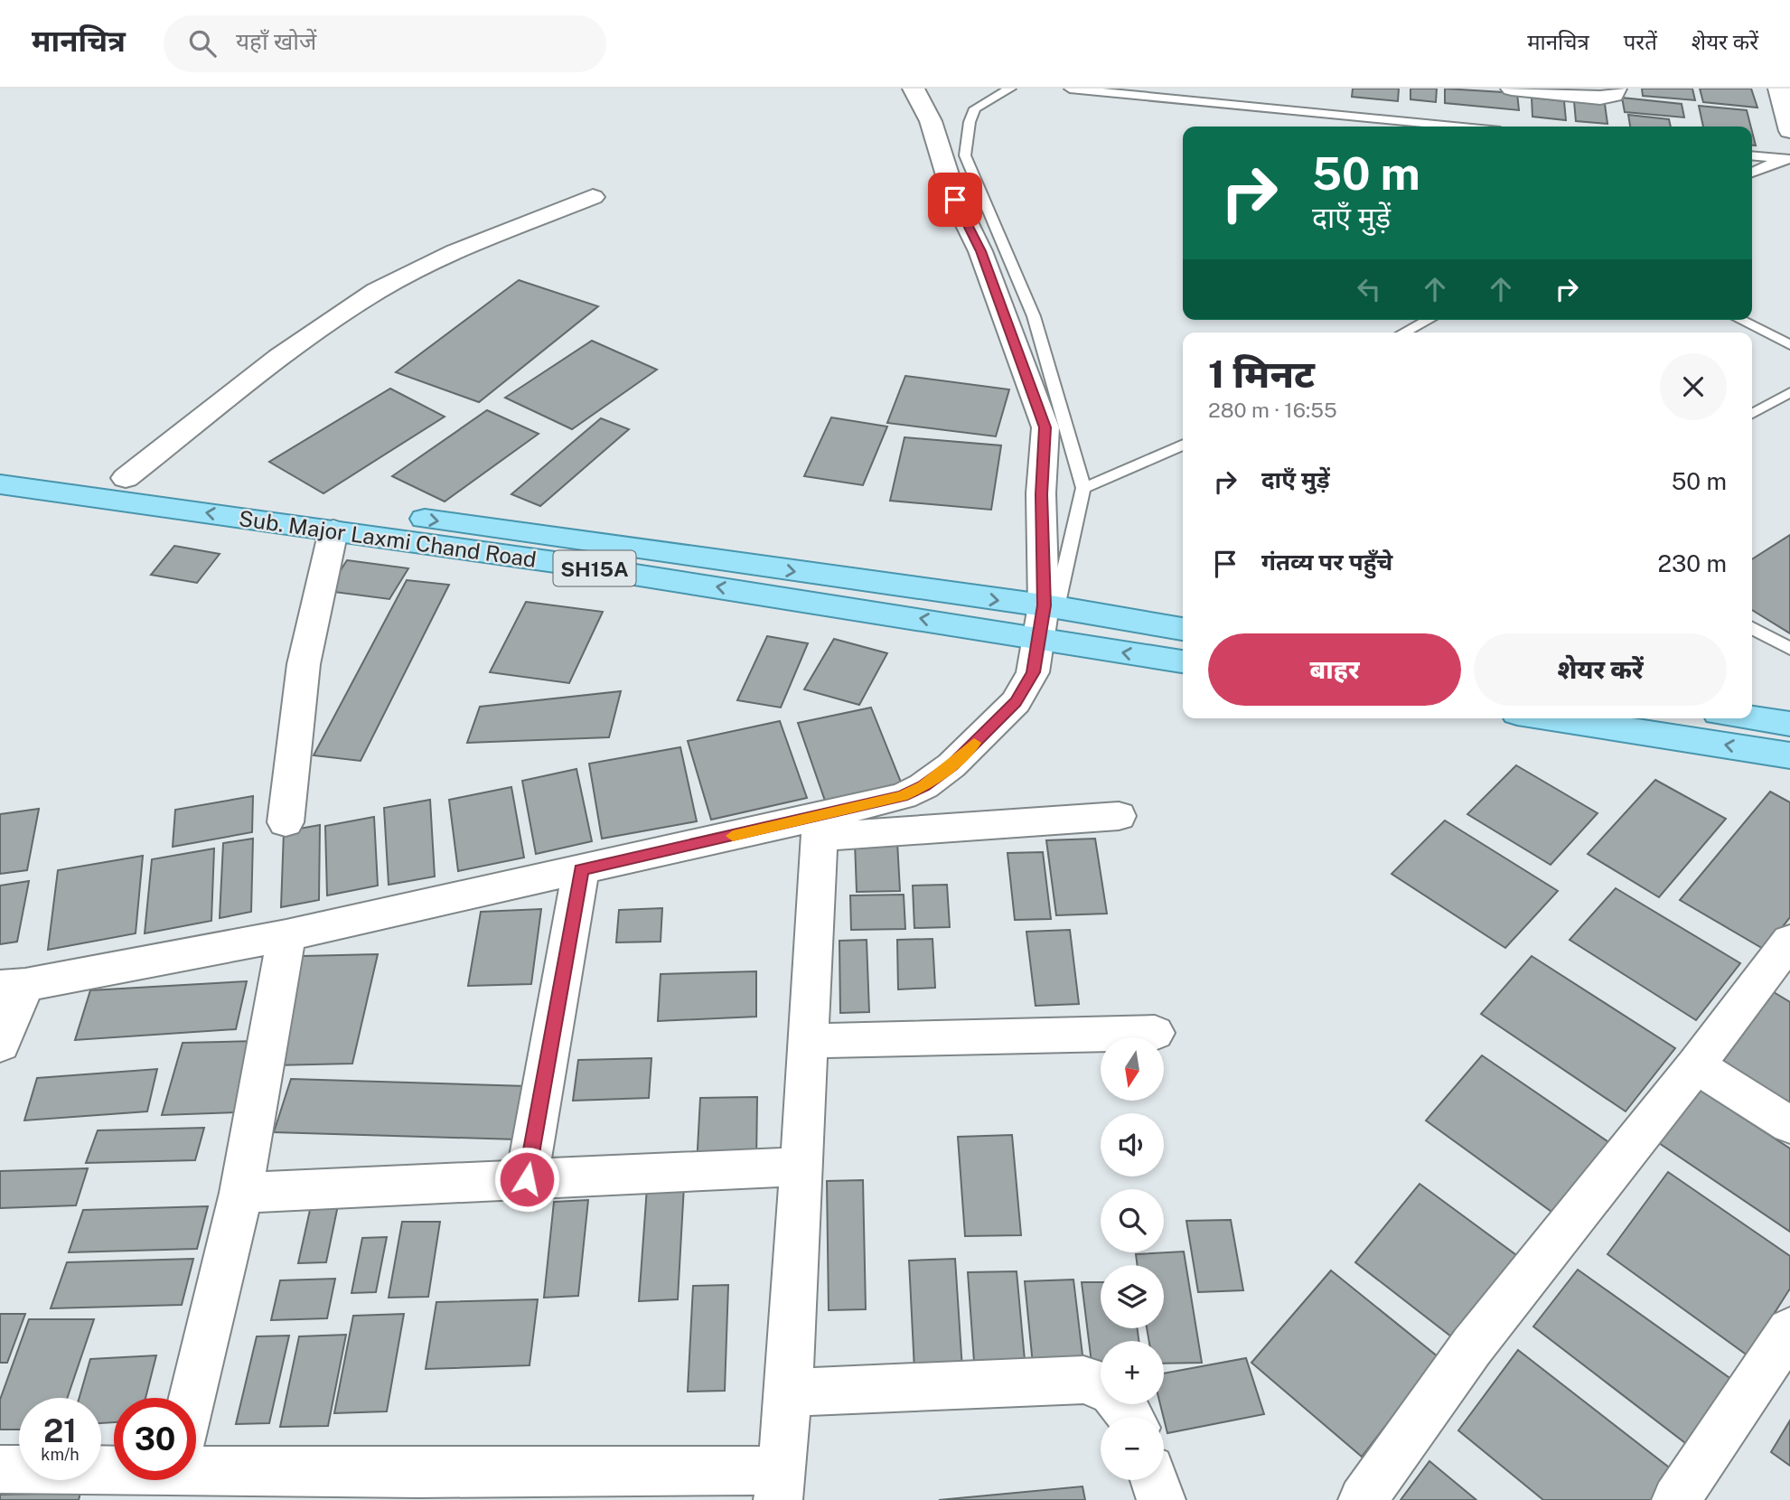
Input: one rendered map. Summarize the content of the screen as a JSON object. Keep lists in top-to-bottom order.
{
  "streets": {
    "main road": ["Sub. Major Laxmi Chand Road", "SH15A"]
  },
  "north": "bottom",
  "page": {
    "header": "मानचित्र",
    "search": "यहाँ खोजें",
    "nav": ["मानचित्र", "परतें", "शेयर करें"],
    "turn": ["50 m", "दाएँ मुड़ें"],
    "heading": ["1 मिनट", "280 m · 16:55"],
    "list": [
      {
        "name": "दाएँ मुड़ें",
        "value": "50 m"
      },
      {
        "name": "गंतव्य पर पहुँचे",
        "value": "230 m"
      }
    ],
    "buttons": ["बाहर", "शेयर करें"],
    "map_buttons": ["+", "−"],
    "speed": "21 km/h",
    "limit": "30"
  }
}
